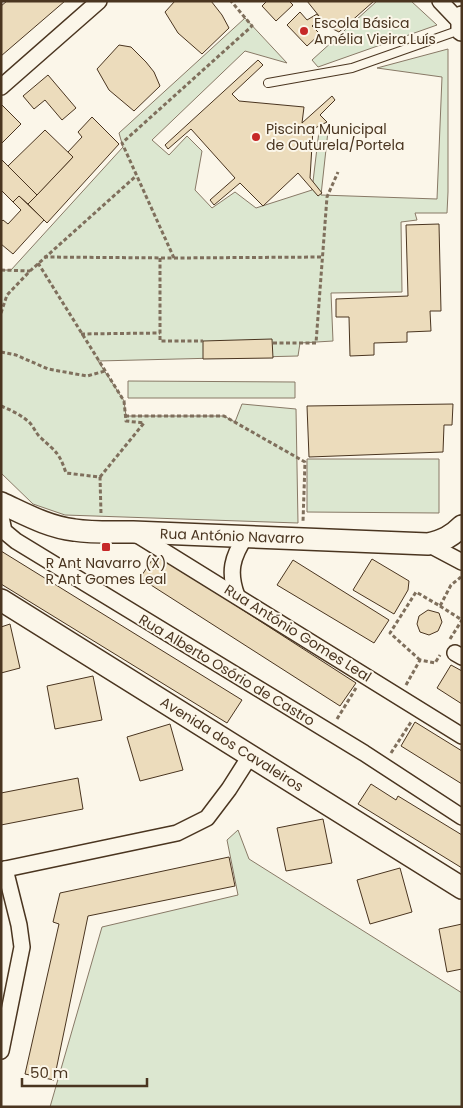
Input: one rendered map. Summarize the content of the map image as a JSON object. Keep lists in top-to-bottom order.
{
  "streets": {
    "street": [
      "Rua António Navarro",
      "Rua António Gomes Leal",
      "Rua Alberto Osório de Castro",
      "Avenida dos Cavaleiros"
    ]
  },
  "crossings": [
    ["Rua António Navarro", "Rua António Gomes Leal"]
  ],
  "places": {
    "other": ["Escola Básica Amélia Vieira Luís", "Piscina Municipal de Outurela/Portela"],
    "transit": ["R Ant Navarro (X) R Ant Gomes Leal"]
  },
  "scale_bar": "50 m"
}
